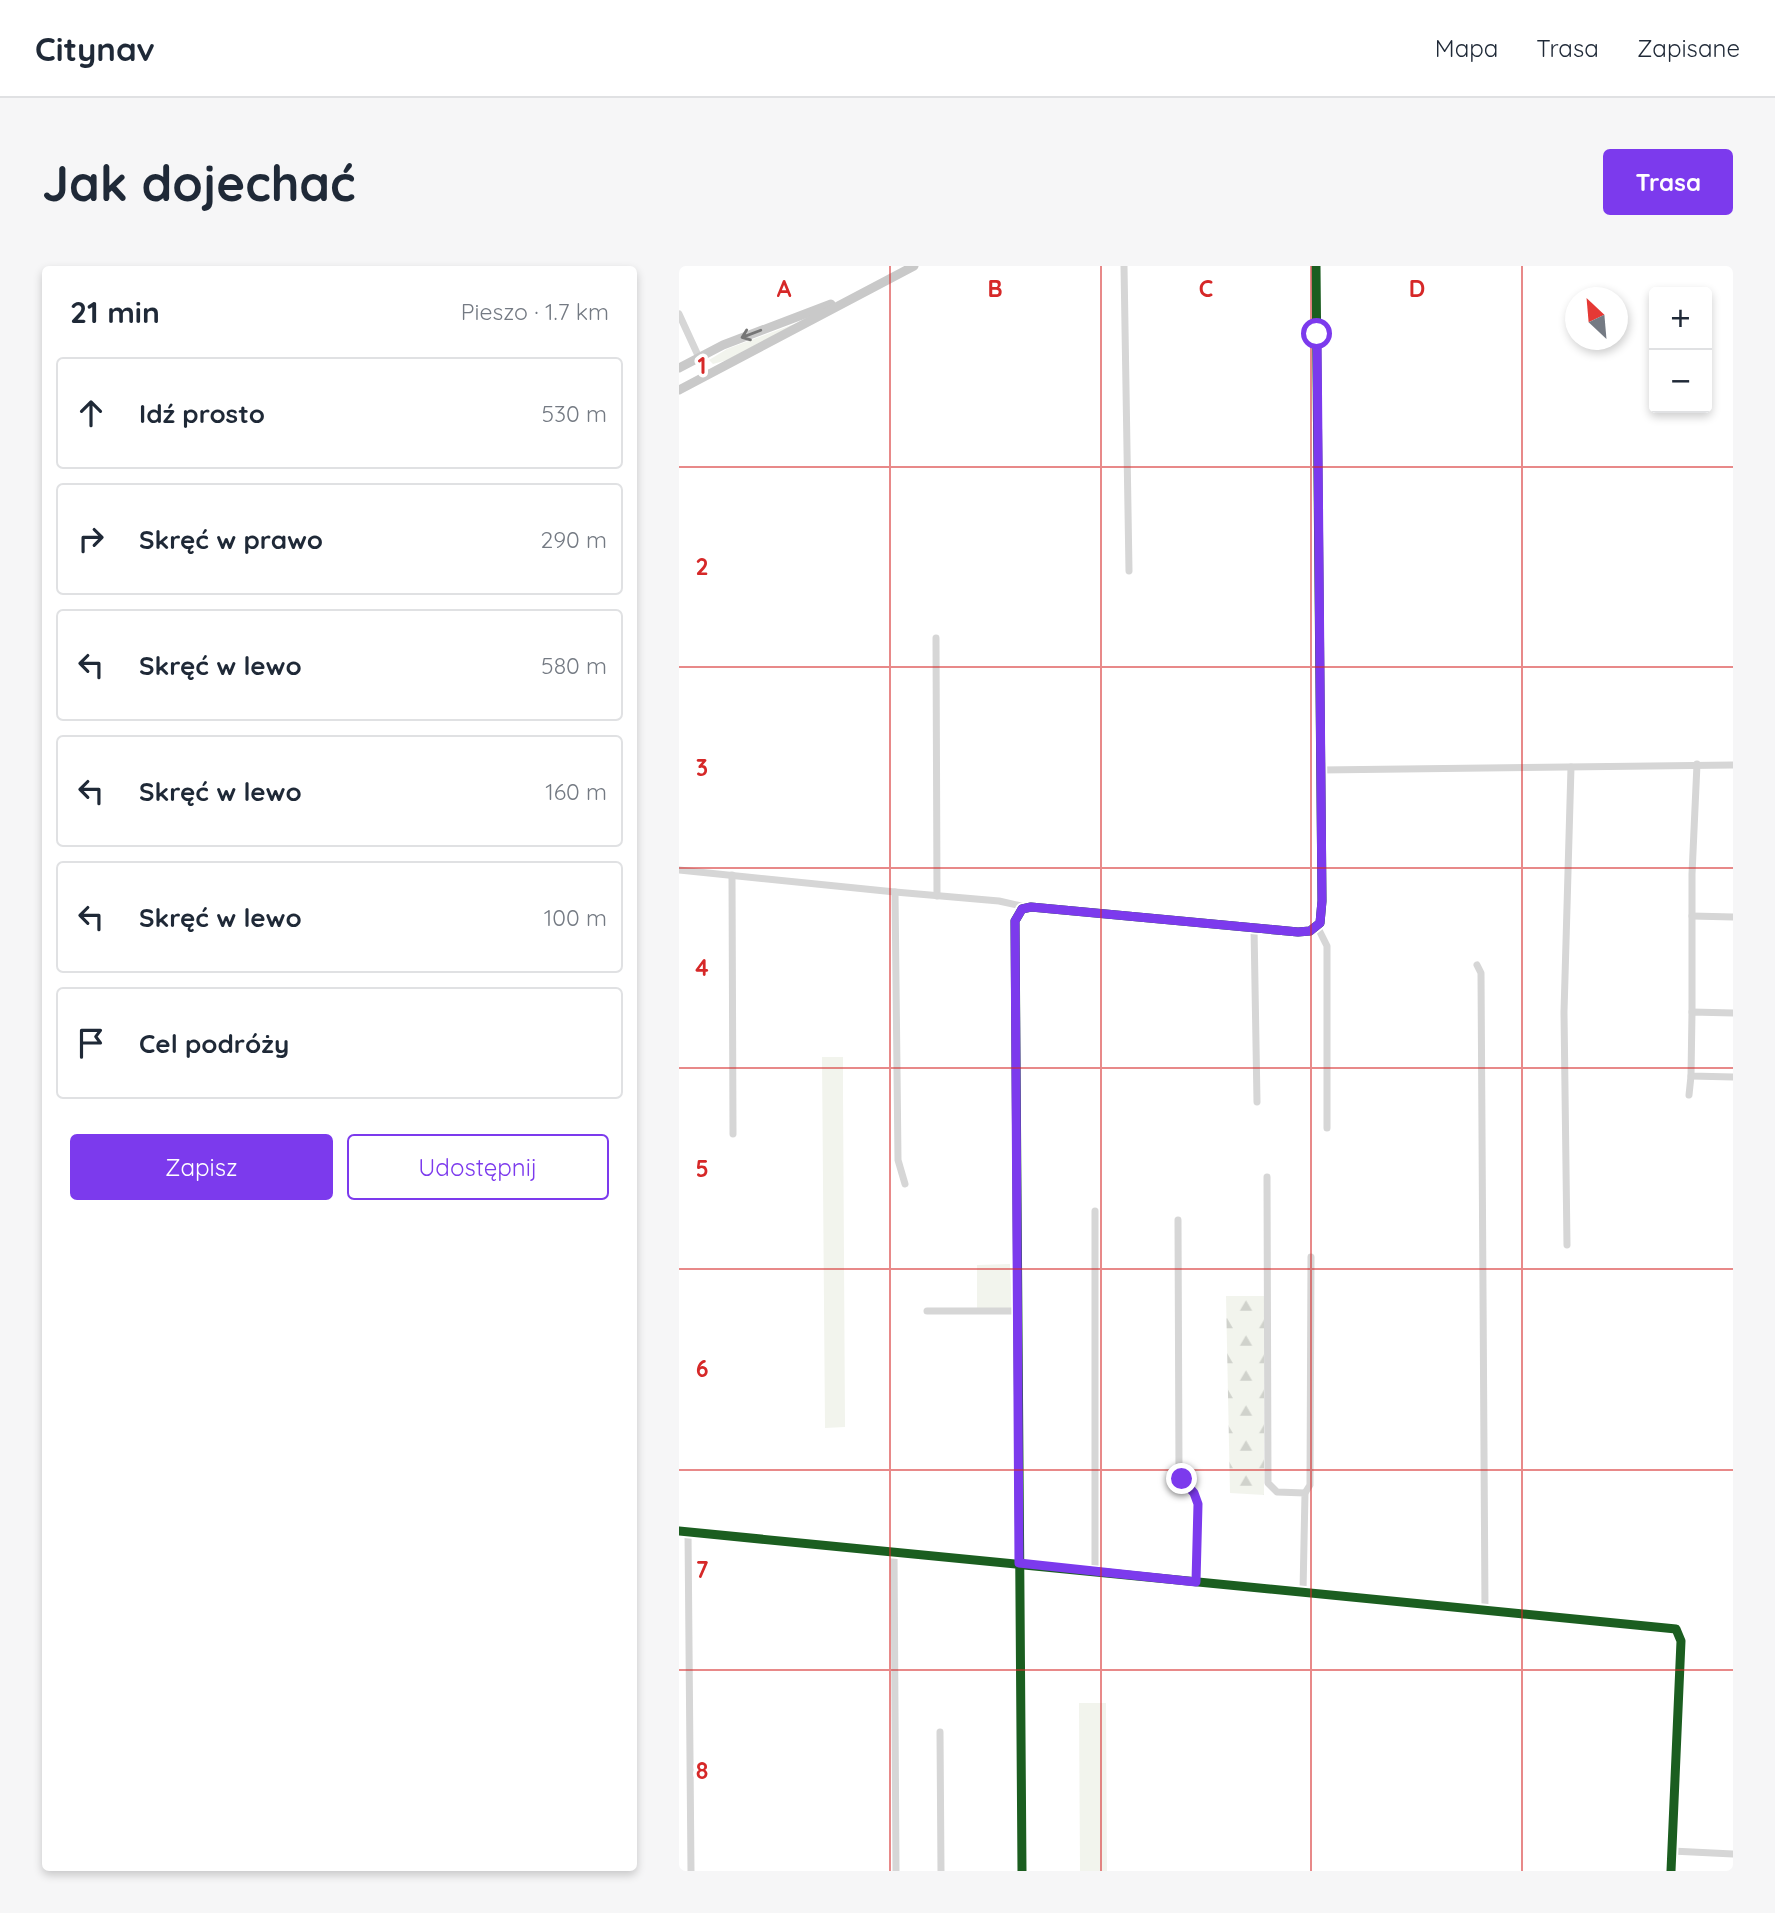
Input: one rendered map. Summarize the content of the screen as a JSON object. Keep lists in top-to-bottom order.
{
  "north": "top left",
  "page": {
    "header": "Citynav",
    "nav": ["Mapa", "Trasa", "Zapisane"],
    "buttons": [
      "Trasa",
      ["Zapisz", "Udostępnij"]
    ],
    "title": "Jak dojechać",
    "heading": ["21 min", "Pieszo · 1.7 km"],
    "map_buttons": ["+", "−"],
    "list": [
      ["Idź prosto", "530 m"],
      ["Skręć w prawo", "290 m"],
      ["Skręć w lewo", "580 m"],
      ["Skręć w lewo", "160 m"],
      ["Skręć w lewo", "100 m"],
      "Cel podróży"
    ]
  },
  "grid": {
    "columns": [
      "A",
      "B",
      "C",
      "D"
    ],
    "rows": [
      "1",
      "2",
      "3",
      "4",
      "5",
      "6",
      "7",
      "8"
    ]
  }
}
